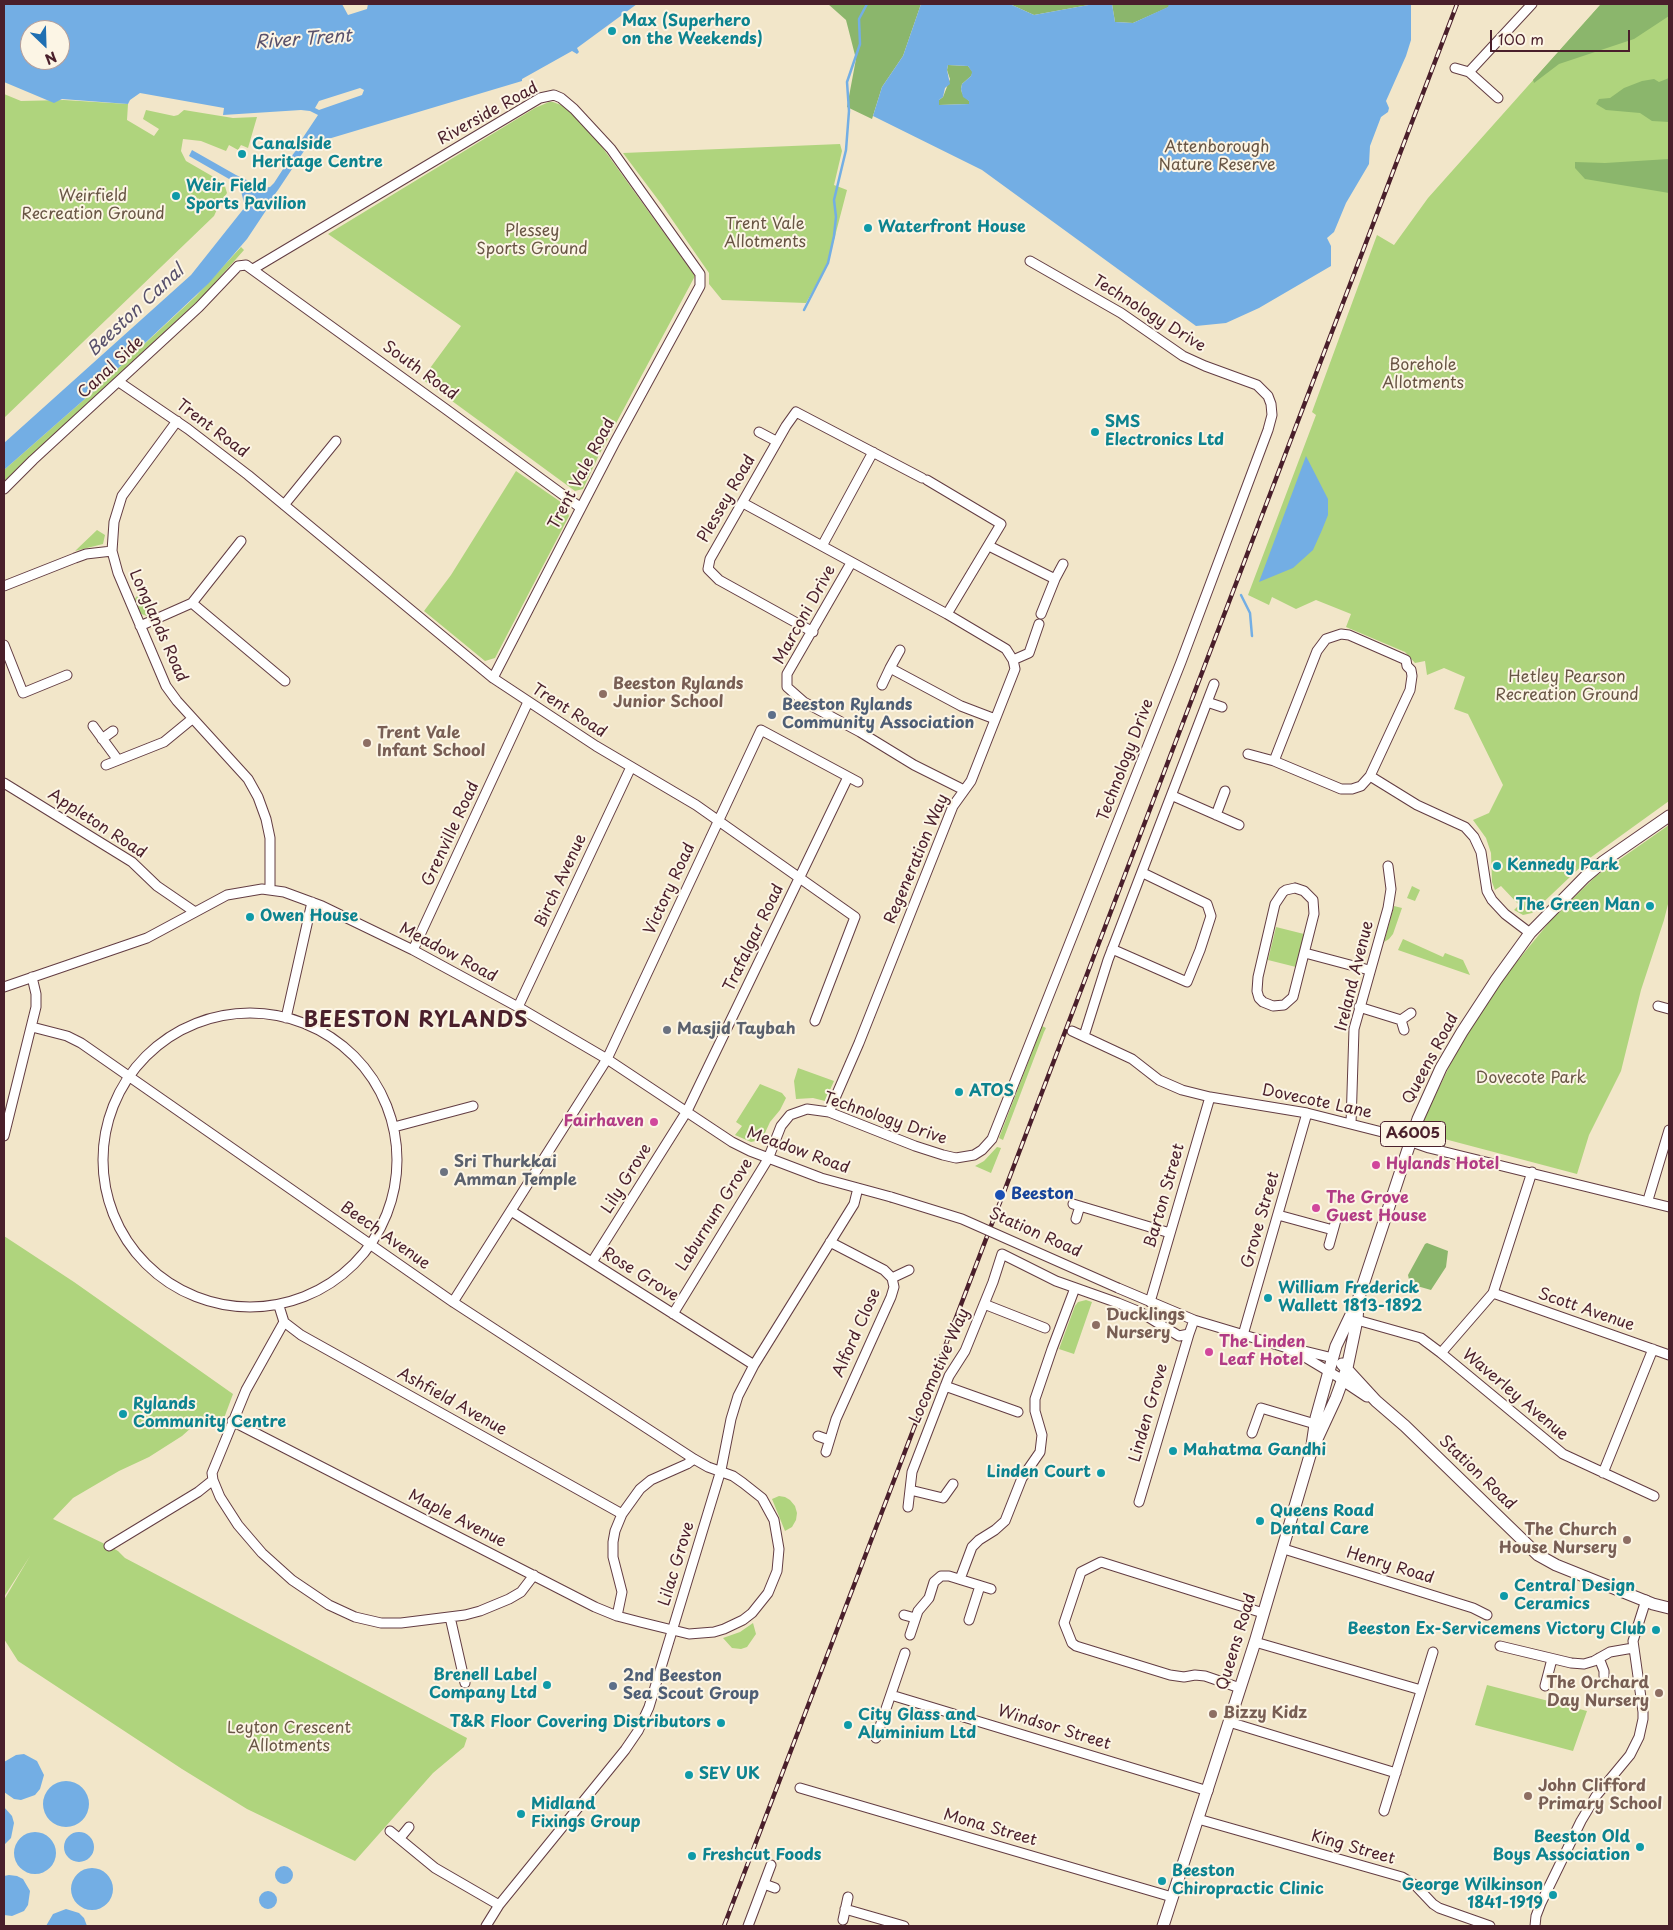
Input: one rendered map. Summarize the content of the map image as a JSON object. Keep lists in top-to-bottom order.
{
  "streets": {
    "main road": ["Queens Road", "A6005", "Station Road"],
    "street": [
      "Riverside Road",
      "Technology Drive",
      "Canal Side",
      "South Road",
      "Trent Road",
      "Trent Vale Road",
      "Plessey Road",
      "Marconi Drive",
      "Longlands Road",
      "Appleton Road",
      "Grenville Road",
      "Regeneration Way",
      "Birch Avenue",
      "Victory Road",
      "Trafalgar Road",
      "Meadow Road",
      "Ireland Avenue",
      "Dovecote Lane",
      "Lily Grove",
      "Barton Street",
      "Laburnum Grove",
      "Grove Street",
      "Beech Avenue",
      "Rose Grove",
      "Scott Avenue",
      "Alford Close",
      "Locomotive Way",
      "Waverley Avenue",
      "Ashfield Avenue",
      "Linden Grove",
      "Maple Avenue",
      "Lilac Grove",
      "Henry Road",
      "Windsor Street",
      "Mona Street",
      "King Street"
    ]
  },
  "crossings": [
    ["Riverside Road", "South Road"],
    ["Riverside Road", "Trent Vale Road"],
    ["Technology Drive", "Regeneration Way"],
    ["Technology Drive", "Meadow Road"],
    ["Technology Drive", "Laburnum Grove"],
    ["Canal Side", "South Road"],
    ["Canal Side", "Trent Road"],
    ["South Road", "Trent Vale Road"],
    ["Trent Road", "Trent Vale Road"],
    ["Trent Road", "Longlands Road"],
    ["Trent Road", "Grenville Road"],
    ["Trent Road", "Birch Avenue"],
    ["Trent Road", "Victory Road"],
    ["Trent Road", "Trafalgar Road"],
    ["Plessey Road", "Marconi Drive"],
    ["Marconi Drive", "Regeneration Way"],
    ["Longlands Road", "Meadow Road"],
    ["Appleton Road", "Meadow Road"],
    ["Grenville Road", "Meadow Road"],
    ["Birch Avenue", "Meadow Road"],
    ["Victory Road", "Trafalgar Road"],
    ["Victory Road", "Meadow Road"],
    ["Victory Road", "Beech Avenue"],
    ["Victory Road", "Rose Grove"],
    ["Trafalgar Road", "Meadow Road"],
    ["Trafalgar Road", "Lily Grove"],
    ["Meadow Road", "Lily Grove"],
    ["Meadow Road", "Laburnum Grove"],
    ["Meadow Road", "Station Road"],
    ["Meadow Road", "Lilac Grove"],
    ["Ireland Avenue", "Dovecote Lane"],
    ["Queens Road", "Dovecote Lane"],
    ["Queens Road", "A6005"],
    ["Queens Road", "Station Road"],
    ["Queens Road", "Waverley Avenue"],
    ["Queens Road", "Henry Road"],
    ["Queens Road", "Windsor Street"],
    ["Queens Road", "Mona Street"],
    ["Queens Road", "King Street"],
    ["Dovecote Lane", "Barton Street"],
    ["Dovecote Lane", "Grove Street"],
    ["Lily Grove", "Rose Grove"],
    ["Barton Street", "Station Road"],
    ["Laburnum Grove", "Rose Grove"],
    ["Grove Street", "Station Road"],
    ["Station Road", "Locomotive Way"],
    ["Station Road", "Linden Grove"],
    ["Station Road", "Lilac Grove"],
    ["Beech Avenue", "Maple Avenue"],
    ["Beech Avenue", "Lilac Grove"],
    ["Rose Grove", "Lilac Grove"],
    ["Alford Close", "Lilac Grove"],
    ["Maple Avenue", "Lilac Grove"]
  ],
  "districts": ["BEESTON RYLANDS"],
  "water": ["River Trent", "Beeston Canal"],
  "parks": [
    "Attenborough Nature Reserve",
    "Weirfield Recreation Ground",
    "Trent Vale Allotments",
    "Plessey Sports Ground",
    "Borehole Allotments",
    "Hetley Pearson Recreation Ground",
    "Dovecote Park",
    "Leyton Crescent Allotments"
  ],
  "places": [
    "Max (Superhero on the Weekends)",
    "Canalside Heritage Centre",
    "Weir Field Sports Pavilion",
    "Waterfront House",
    "SMS Electronics Ltd",
    "Beeston Rylands Junior School",
    "Beeston Rylands Community Association",
    "Trent Vale Infant School",
    "Kennedy Park",
    "The Green Man",
    "Owen House",
    "Masjid Taybah",
    "ATOS",
    "Fairhaven",
    "Hylands Hotel",
    "Sri Thurkkai Amman Temple",
    "Beeston",
    "The Grove Guest House",
    "William Frederick Wallett 1813-1892",
    "Ducklings Nursery",
    "The Linden Leaf Hotel",
    "Rylands Community Centre",
    "Mahatma Gandhi",
    "Linden Court",
    "Queens Road Dental Care",
    "The Church House Nursery",
    "Central Design Ceramics",
    "Beeston Ex-Servicemens Victory Club",
    "Brenell Label Company Ltd",
    "2nd Beeston Sea Scout Group",
    "The Orchard Day Nursery",
    "Bizzy Kidz",
    "T&R Floor Covering Distributors",
    "City Glass and Aluminium Ltd",
    "SEV UK",
    "John Clifford Primary School",
    "Midland Fixings Group",
    "Beeston Old Boys Association",
    "Freshcut Foods",
    "Beeston Chiropractic Clinic",
    "George Wilkinson 1841-1919"
  ],
  "scale_bar": "100 m",
  "north": "bottom right"
}
